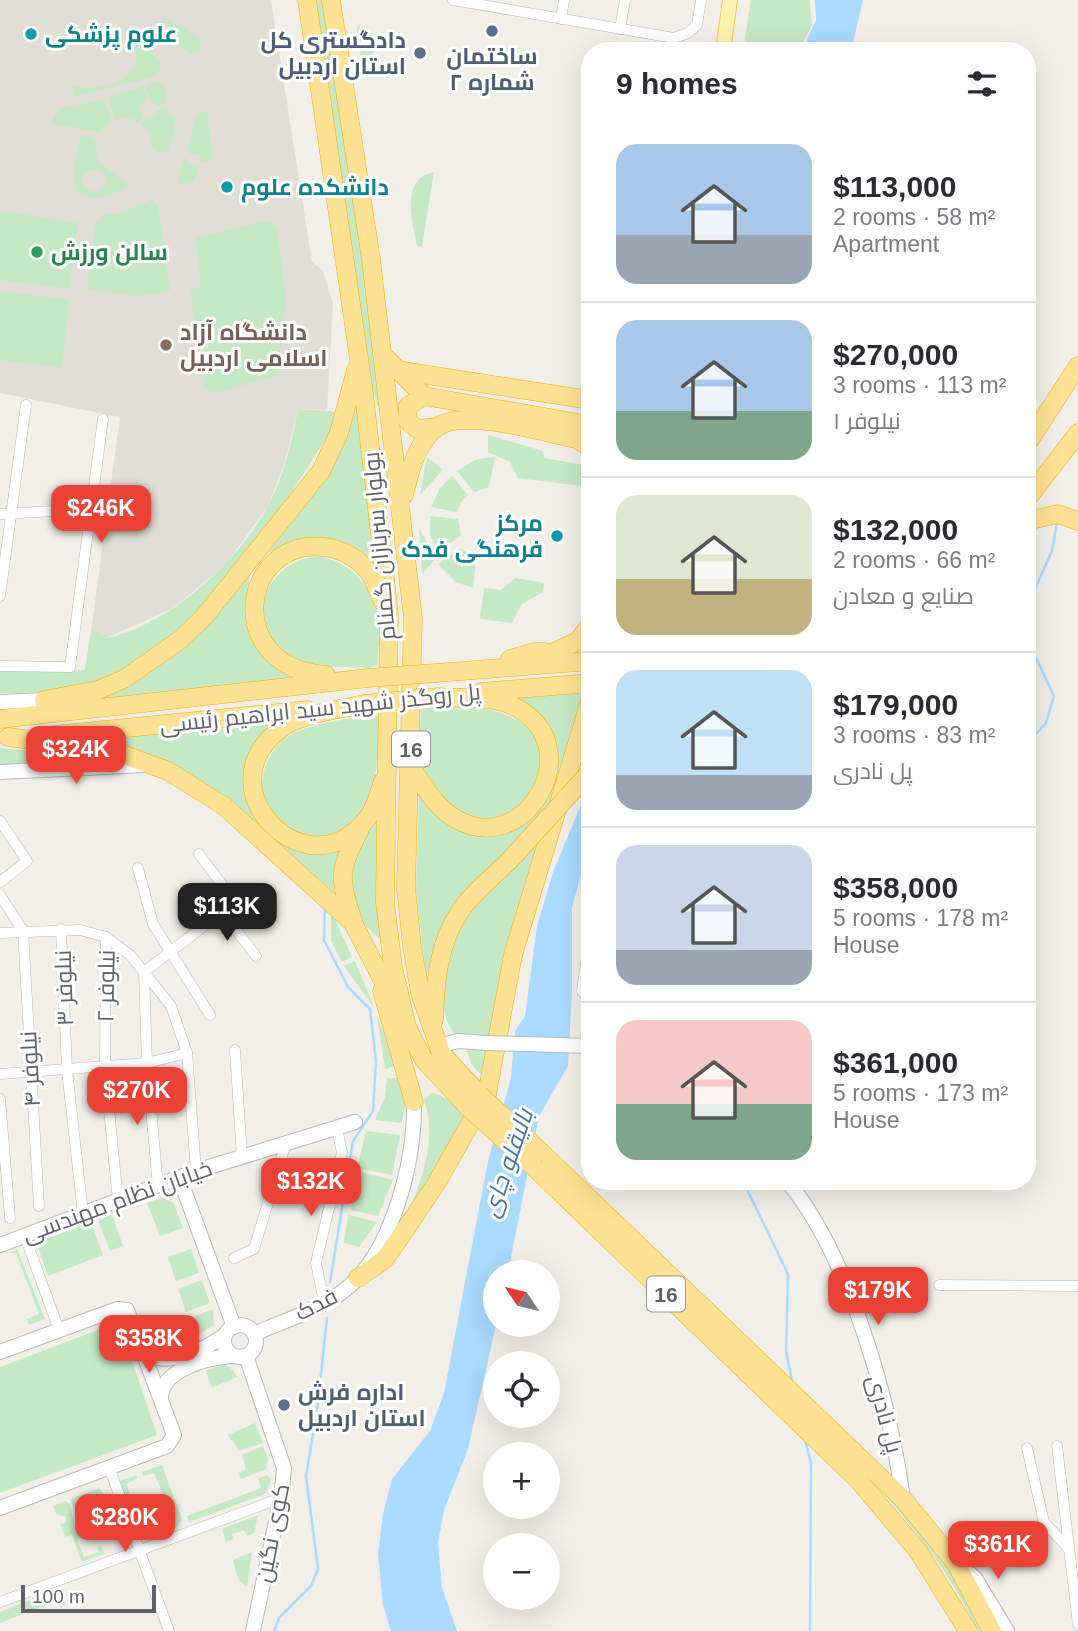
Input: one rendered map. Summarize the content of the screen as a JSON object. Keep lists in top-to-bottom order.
{
  "streets": {
    "highway": ["بولوار سربازان گمنام", "پل روگذر شهید سید ابراهیم رئیسی", "16"],
    "street": [
      "نیلوفر ۲",
      "نیلوفر ۳",
      "نیلوفر ۴",
      "خیابان نظام مهندسی",
      "فدک",
      "پل نادری",
      "کوی نگین"
    ]
  },
  "crossings": [
    ["بولوار سربازان گمنام", "16"],
    ["16", "پل نادری"],
    ["نیلوفر ۲", "خیابان نظام مهندسی"],
    ["نیلوفر ۳", "خیابان نظام مهندسی"],
    ["فدک", "کوی نگین"]
  ],
  "water": ["بالیقلو چای"],
  "places": [
    "ساختمان شماره ۲",
    "علوم پزشکی",
    "دادگستری کل استان اردبیل",
    "دانشکده علوم",
    "سالن ورزش",
    "دانشگاه آزاد اسلامی اردبیل",
    "مرکز فرهنگی فدک",
    "اداره فرش استان اردبیل"
  ],
  "scale_bar": "100 m",
  "north": "top left",
  "page": {
    "heading": "9 homes",
    "list": [
      {
        "name": "$113,000",
        "note": "2 rooms · 58 m² · Apartment"
      },
      {
        "name": "$270,000",
        "note": "3 rooms · 113 m² · نیلوفر ۱"
      },
      {
        "name": "$132,000",
        "note": "2 rooms · 66 m² · صنایع و معادن"
      },
      {
        "name": "$179,000",
        "note": "3 rooms · 83 m² · پل نادری"
      },
      {
        "name": "$358,000",
        "note": "5 rooms · 178 m² · House"
      },
      {
        "name": "$361,000",
        "note": "5 rooms · 173 m² · House"
      }
    ],
    "price": [
      "$246K",
      "$324K",
      "$113K",
      "$270K",
      "$132K",
      "$179K",
      "$358K",
      "$280K",
      "$361K"
    ],
    "map_buttons": ["+", "−"],
    "scale": "100 m"
  }
}
